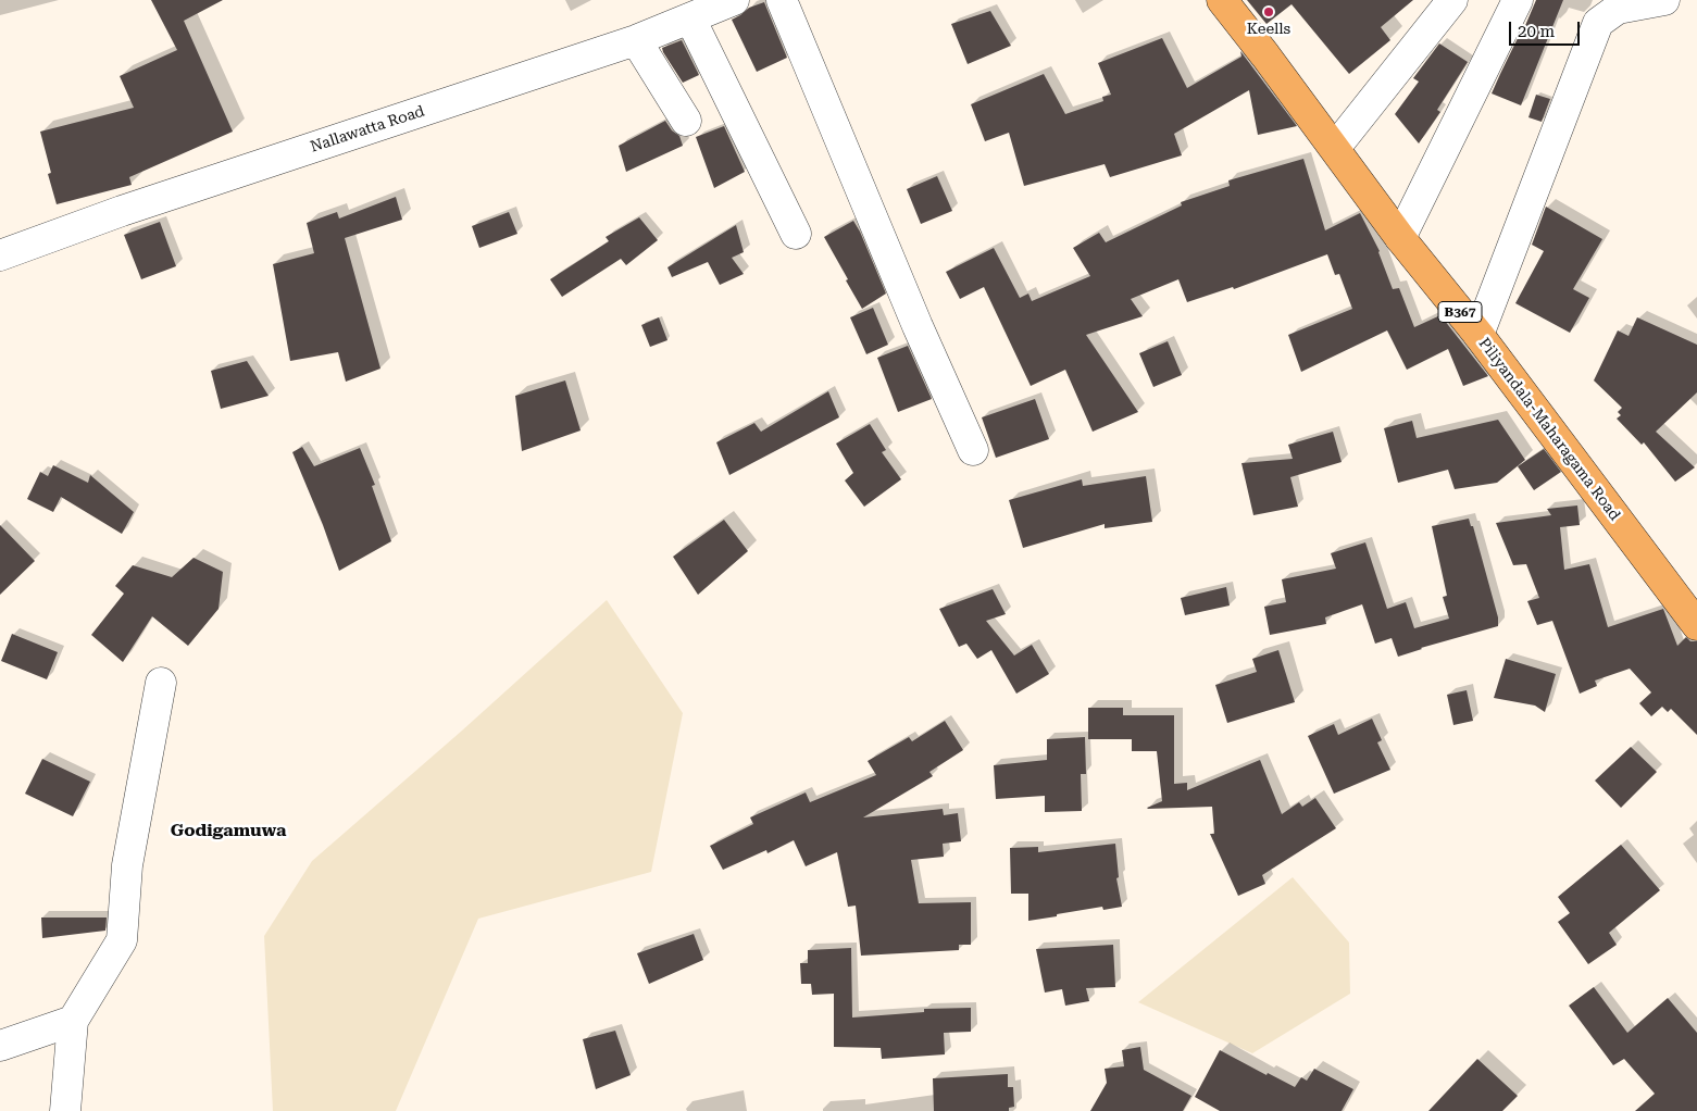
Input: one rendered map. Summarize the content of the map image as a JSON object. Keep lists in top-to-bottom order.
{
  "streets": {
    "main road": ["B367", "Piliyandala-Maharagama Road"],
    "street": ["Nallawatta Road"]
  },
  "districts": ["Godigamuwa"],
  "places": ["Keells"],
  "scale_bar": "20 m"
}
